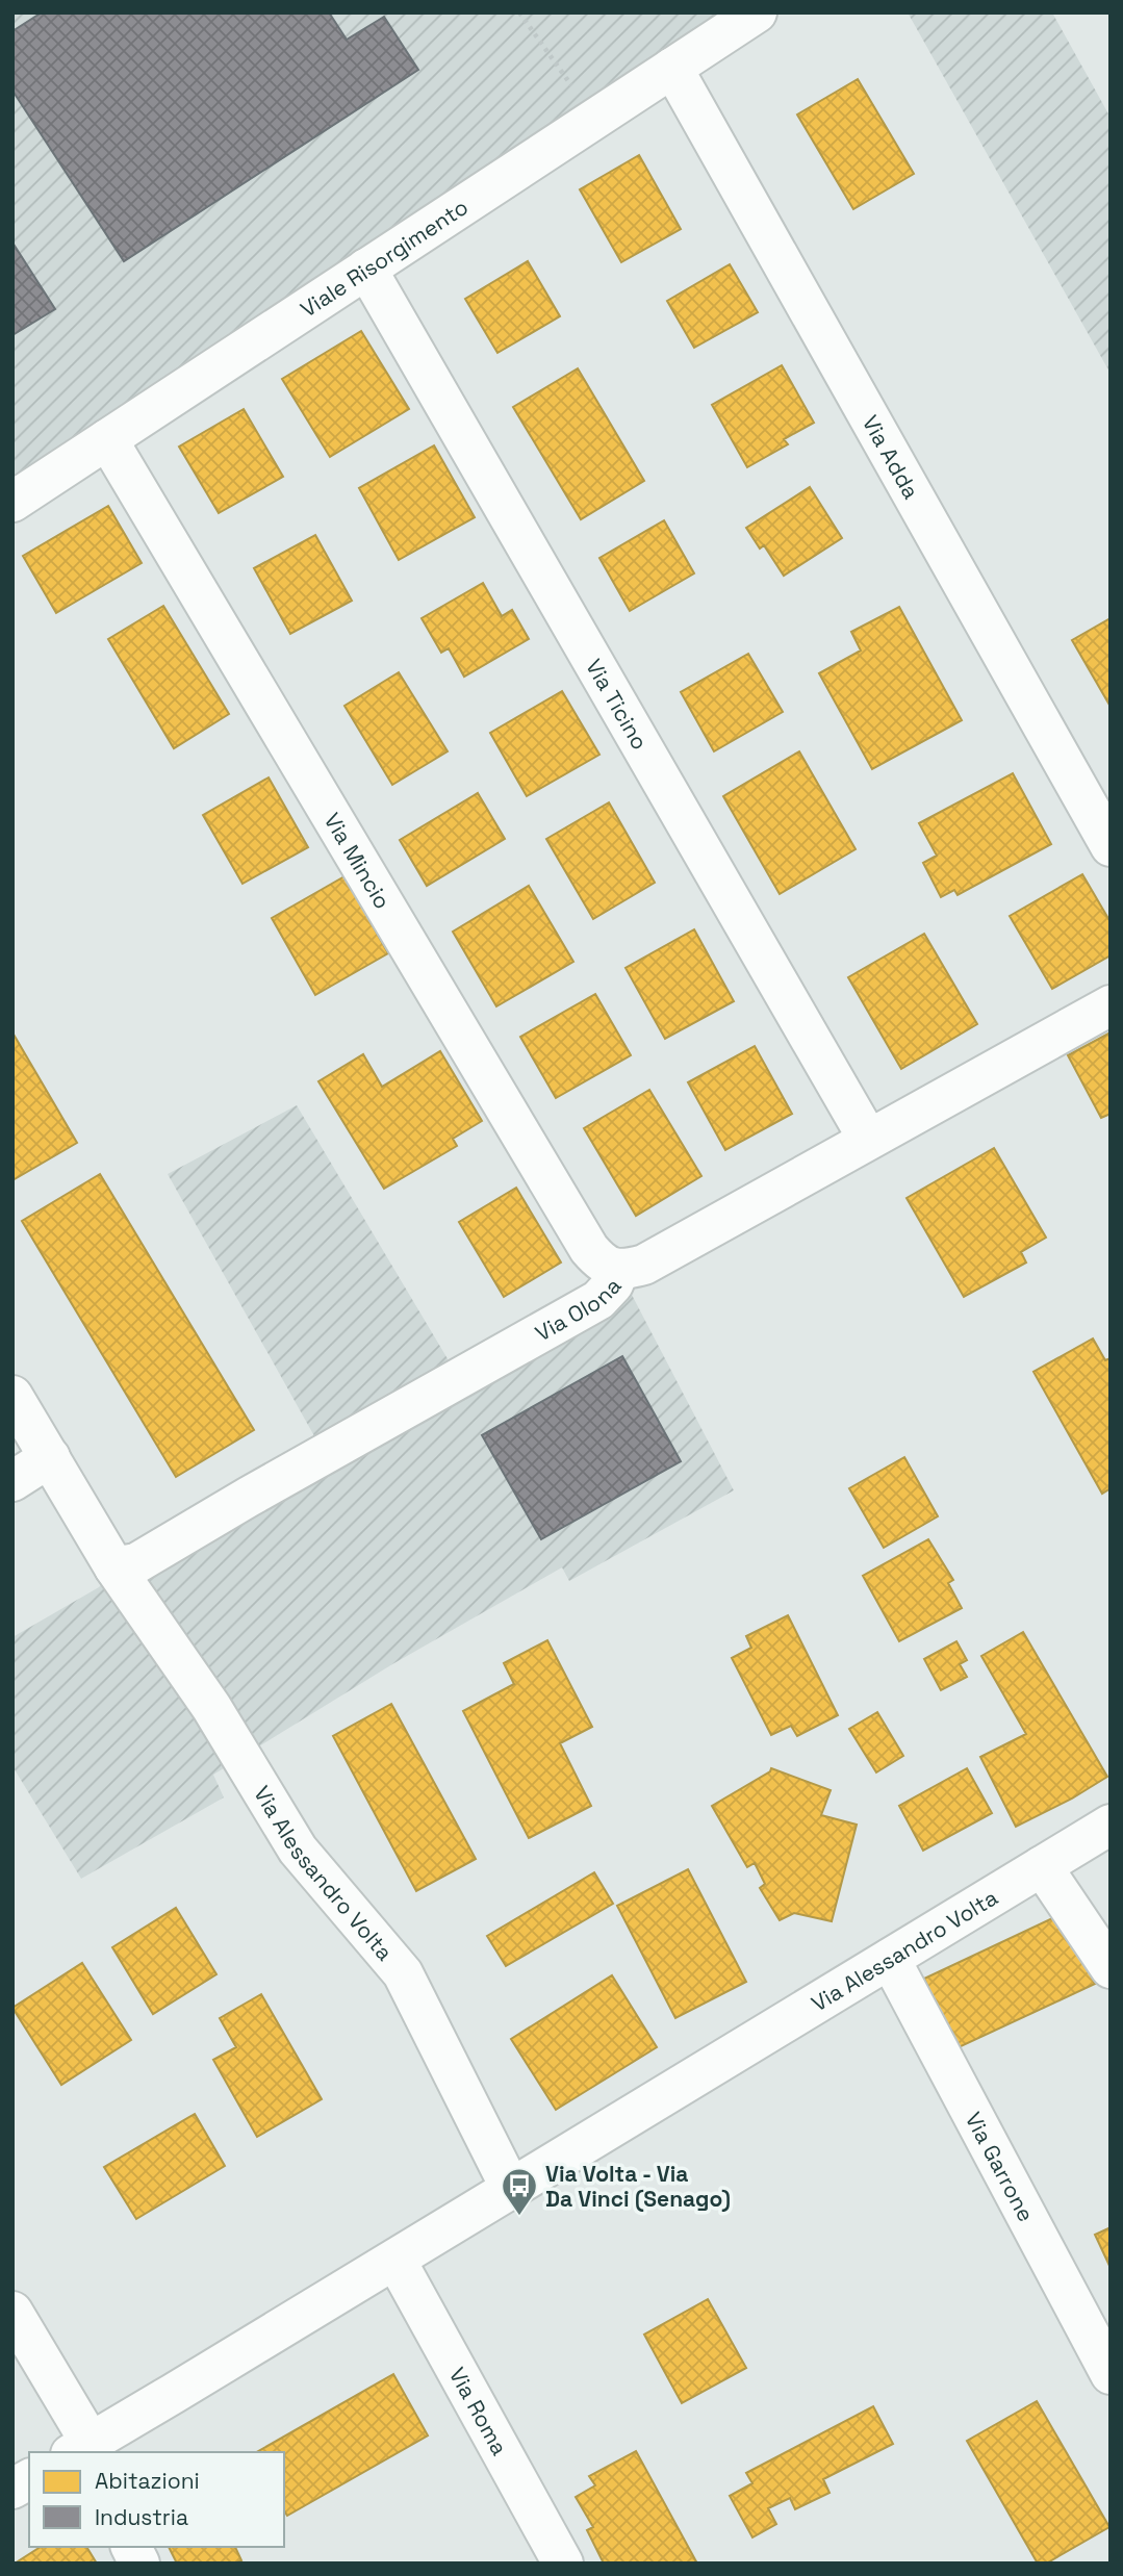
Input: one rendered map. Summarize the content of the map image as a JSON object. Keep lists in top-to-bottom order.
{
  "streets": {
    "street": [
      "Viale Risorgimento",
      "Via Adda",
      "Via Ticino",
      "Via Mincio",
      "Via Olona",
      "Via Alessandro Volta",
      "Via Garrone",
      "Via Roma"
    ]
  },
  "crossings": [
    ["Viale Risorgimento", "Via Adda"],
    ["Viale Risorgimento", "Via Ticino"],
    ["Viale Risorgimento", "Via Mincio"],
    ["Via Ticino", "Via Olona"],
    ["Via Mincio", "Via Olona"],
    ["Via Olona", "Via Alessandro Volta"],
    ["Via Alessandro Volta", "Via Garrone"],
    ["Via Alessandro Volta", "Via Roma"]
  ],
  "places": {
    "bus stop": ["Via Volta - Via Da Vinci (Senago)"]
  },
  "legend": ["Abitazioni", "Industria"]
}
